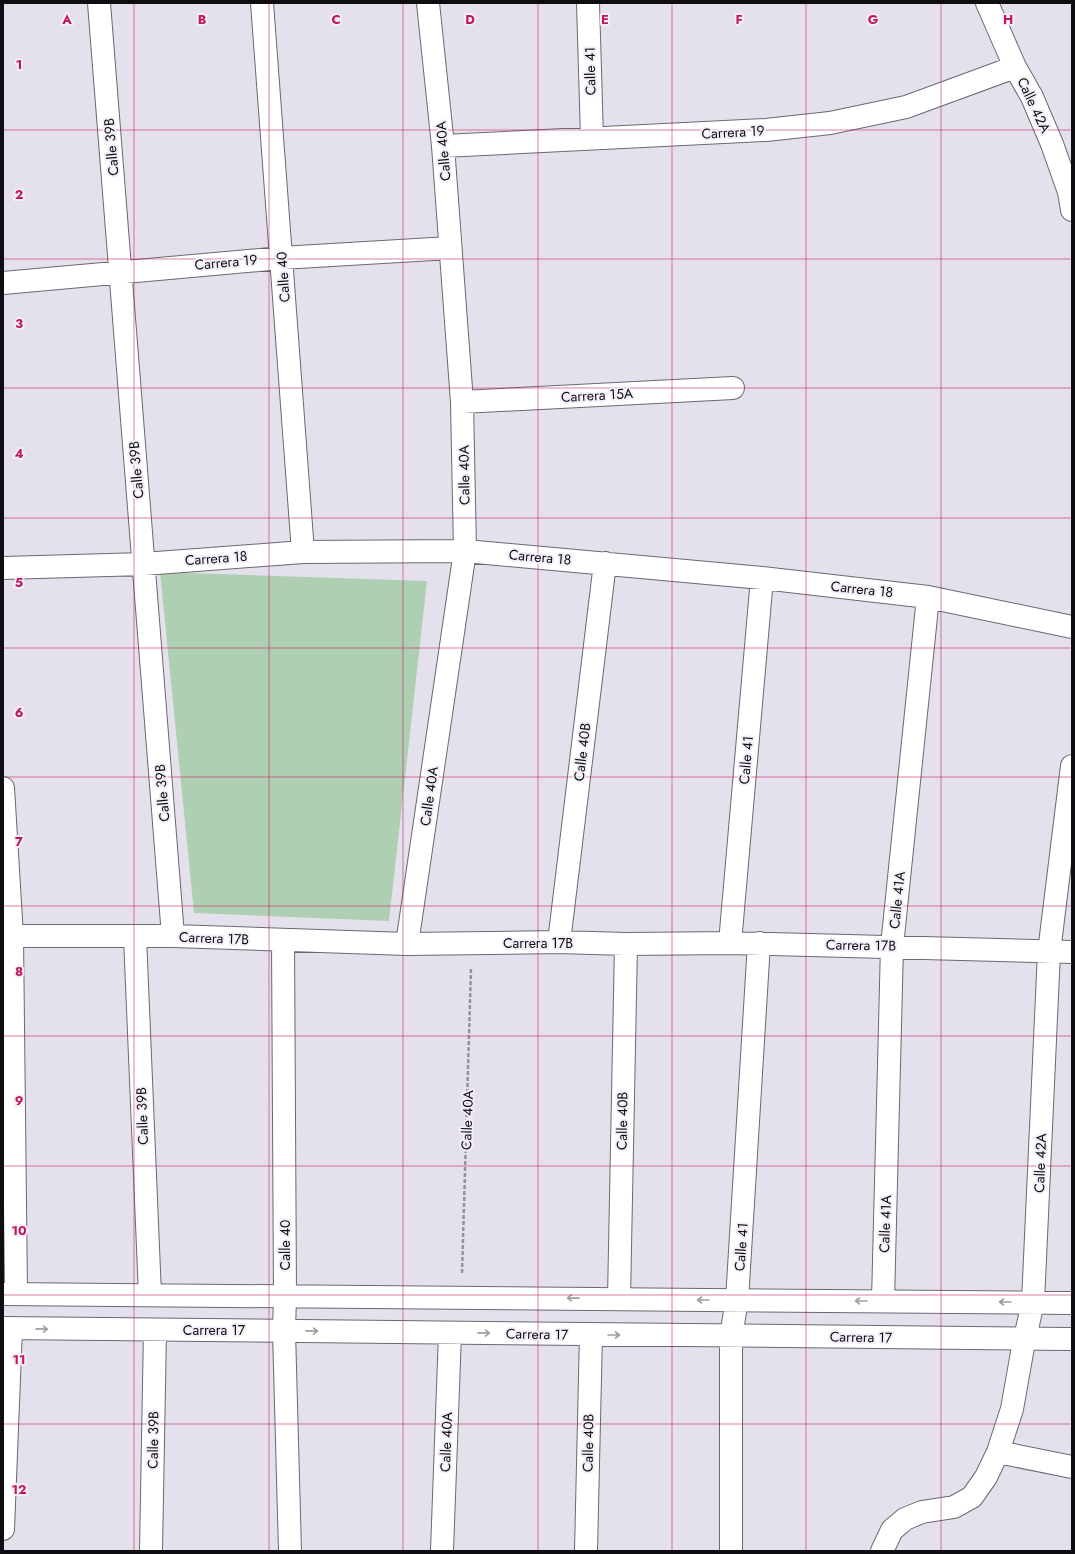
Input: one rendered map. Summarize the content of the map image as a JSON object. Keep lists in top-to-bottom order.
{
  "streets": {
    "street": [
      "Calle 41",
      "Calle 42A",
      "Carrera 19",
      "Calle 39B",
      "Calle 40A",
      "Calle 40",
      "Carrera 15A",
      "Carrera 18",
      "Calle 40B",
      "Calle 41A",
      "Carrera 17B",
      "Carrera 17"
    ]
  },
  "crossings": [
    ["Calle 41", "Carrera 19"],
    ["Calle 41", "Carrera 18"],
    ["Calle 41", "Carrera 17B"],
    ["Calle 41", "Carrera 17"],
    ["Calle 42A", "Carrera 19"],
    ["Calle 42A", "Carrera 17B"],
    ["Calle 42A", "Carrera 17"],
    ["Carrera 19", "Calle 39B"],
    ["Carrera 19", "Calle 40A"],
    ["Carrera 19", "Calle 40"],
    ["Calle 39B", "Carrera 18"],
    ["Calle 39B", "Carrera 17B"],
    ["Calle 39B", "Carrera 17"],
    ["Calle 40A", "Carrera 15A"],
    ["Calle 40A", "Carrera 18"],
    ["Calle 40A", "Carrera 17B"],
    ["Calle 40A", "Carrera 17"],
    ["Calle 40", "Carrera 18"],
    ["Calle 40", "Carrera 17B"],
    ["Calle 40", "Carrera 17"],
    ["Carrera 18", "Calle 40B"],
    ["Carrera 18", "Calle 41A"],
    ["Calle 40B", "Carrera 17B"],
    ["Calle 40B", "Carrera 17"],
    ["Calle 41A", "Carrera 17B"]
  ],
  "grid": {
    "columns": [
      "A",
      "B",
      "C",
      "D",
      "E",
      "F",
      "G",
      "H"
    ],
    "rows": [
      "1",
      "2",
      "3",
      "4",
      "5",
      "6",
      "7",
      "8",
      "9",
      "10",
      "11",
      "12"
    ]
  }
}
